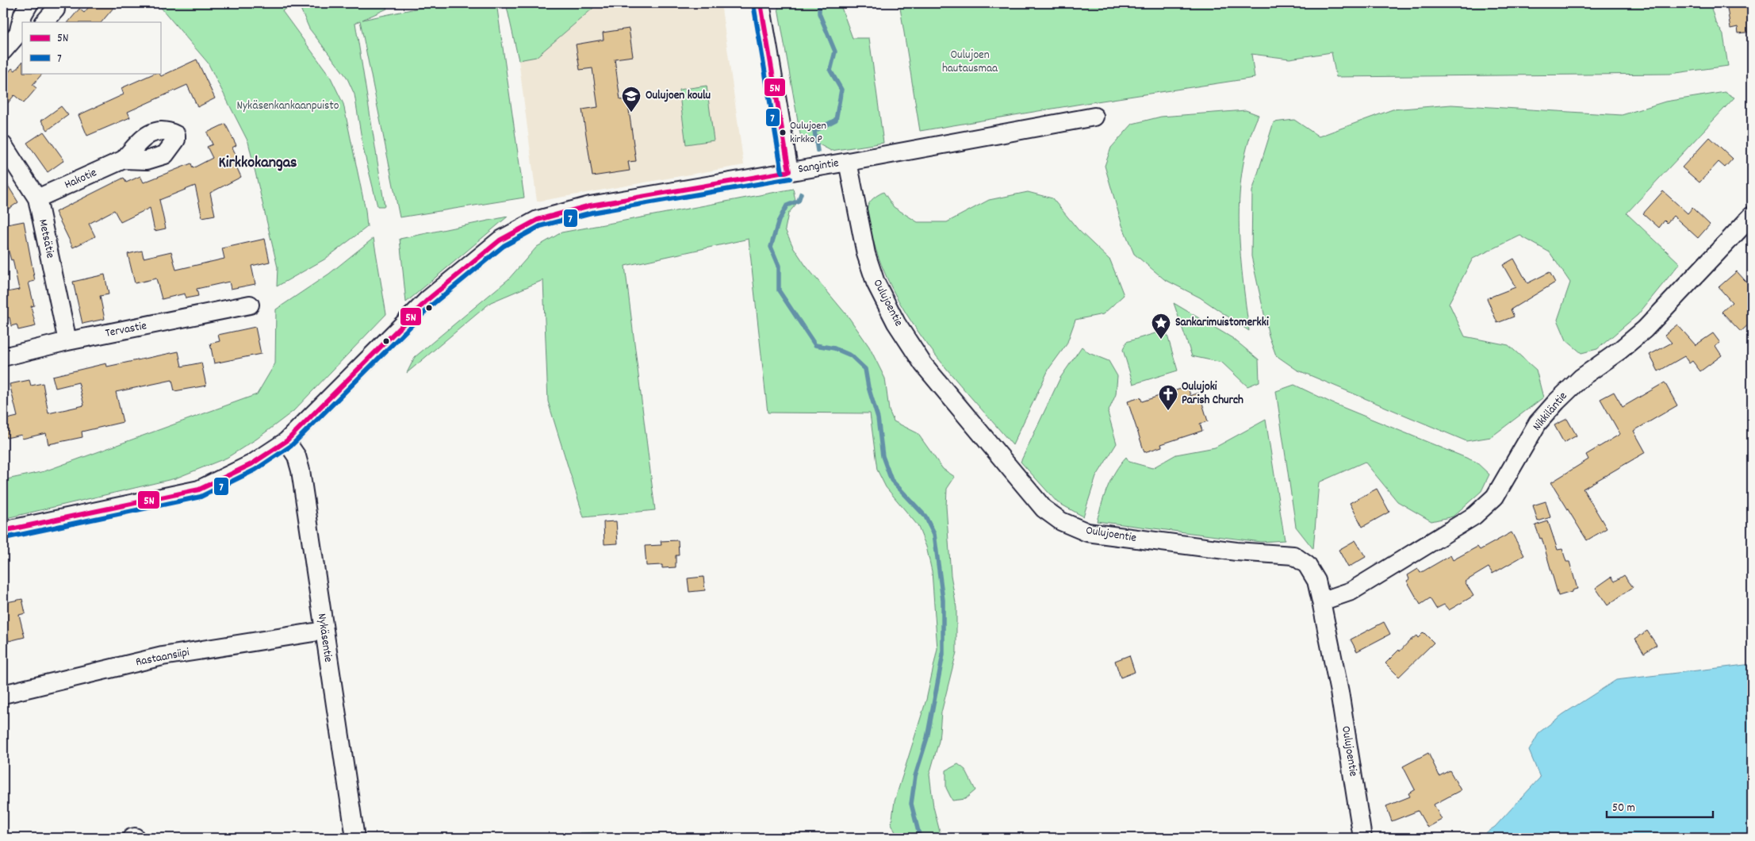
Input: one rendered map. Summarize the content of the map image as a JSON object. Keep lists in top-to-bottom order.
{
  "streets": {
    "street": [
      "Sangintie",
      "Hakotie",
      "Metsätie",
      "Oulujoentie",
      "Tervastie",
      "Nikkiläntie",
      "Nykäsentie",
      "Rastaansiipi"
    ]
  },
  "crossings": [
    ["Sangintie", "Oulujoentie"],
    ["Sangintie", "Nykäsentie"],
    ["Hakotie", "Metsätie"],
    ["Metsätie", "Tervastie"],
    ["Oulujoentie", "Nikkiläntie"],
    ["Nykäsentie", "Rastaansiipi"]
  ],
  "districts": ["Kirkkokangas"],
  "parks": ["Oulujoen hautausmaa", "Nykäsenkankaanpuisto"],
  "places": {
    "school or university": ["Oulujoen koulu"],
    "other": ["Oulujoen kirkko P"],
    "place": ["Sankarimuistomerkki"],
    "church": ["Oulujoki Parish Church"]
  },
  "lines": ["transit line 5N", "transit line 7"],
  "legend": ["5N", "7"],
  "scale_bar": "50 m"
}
